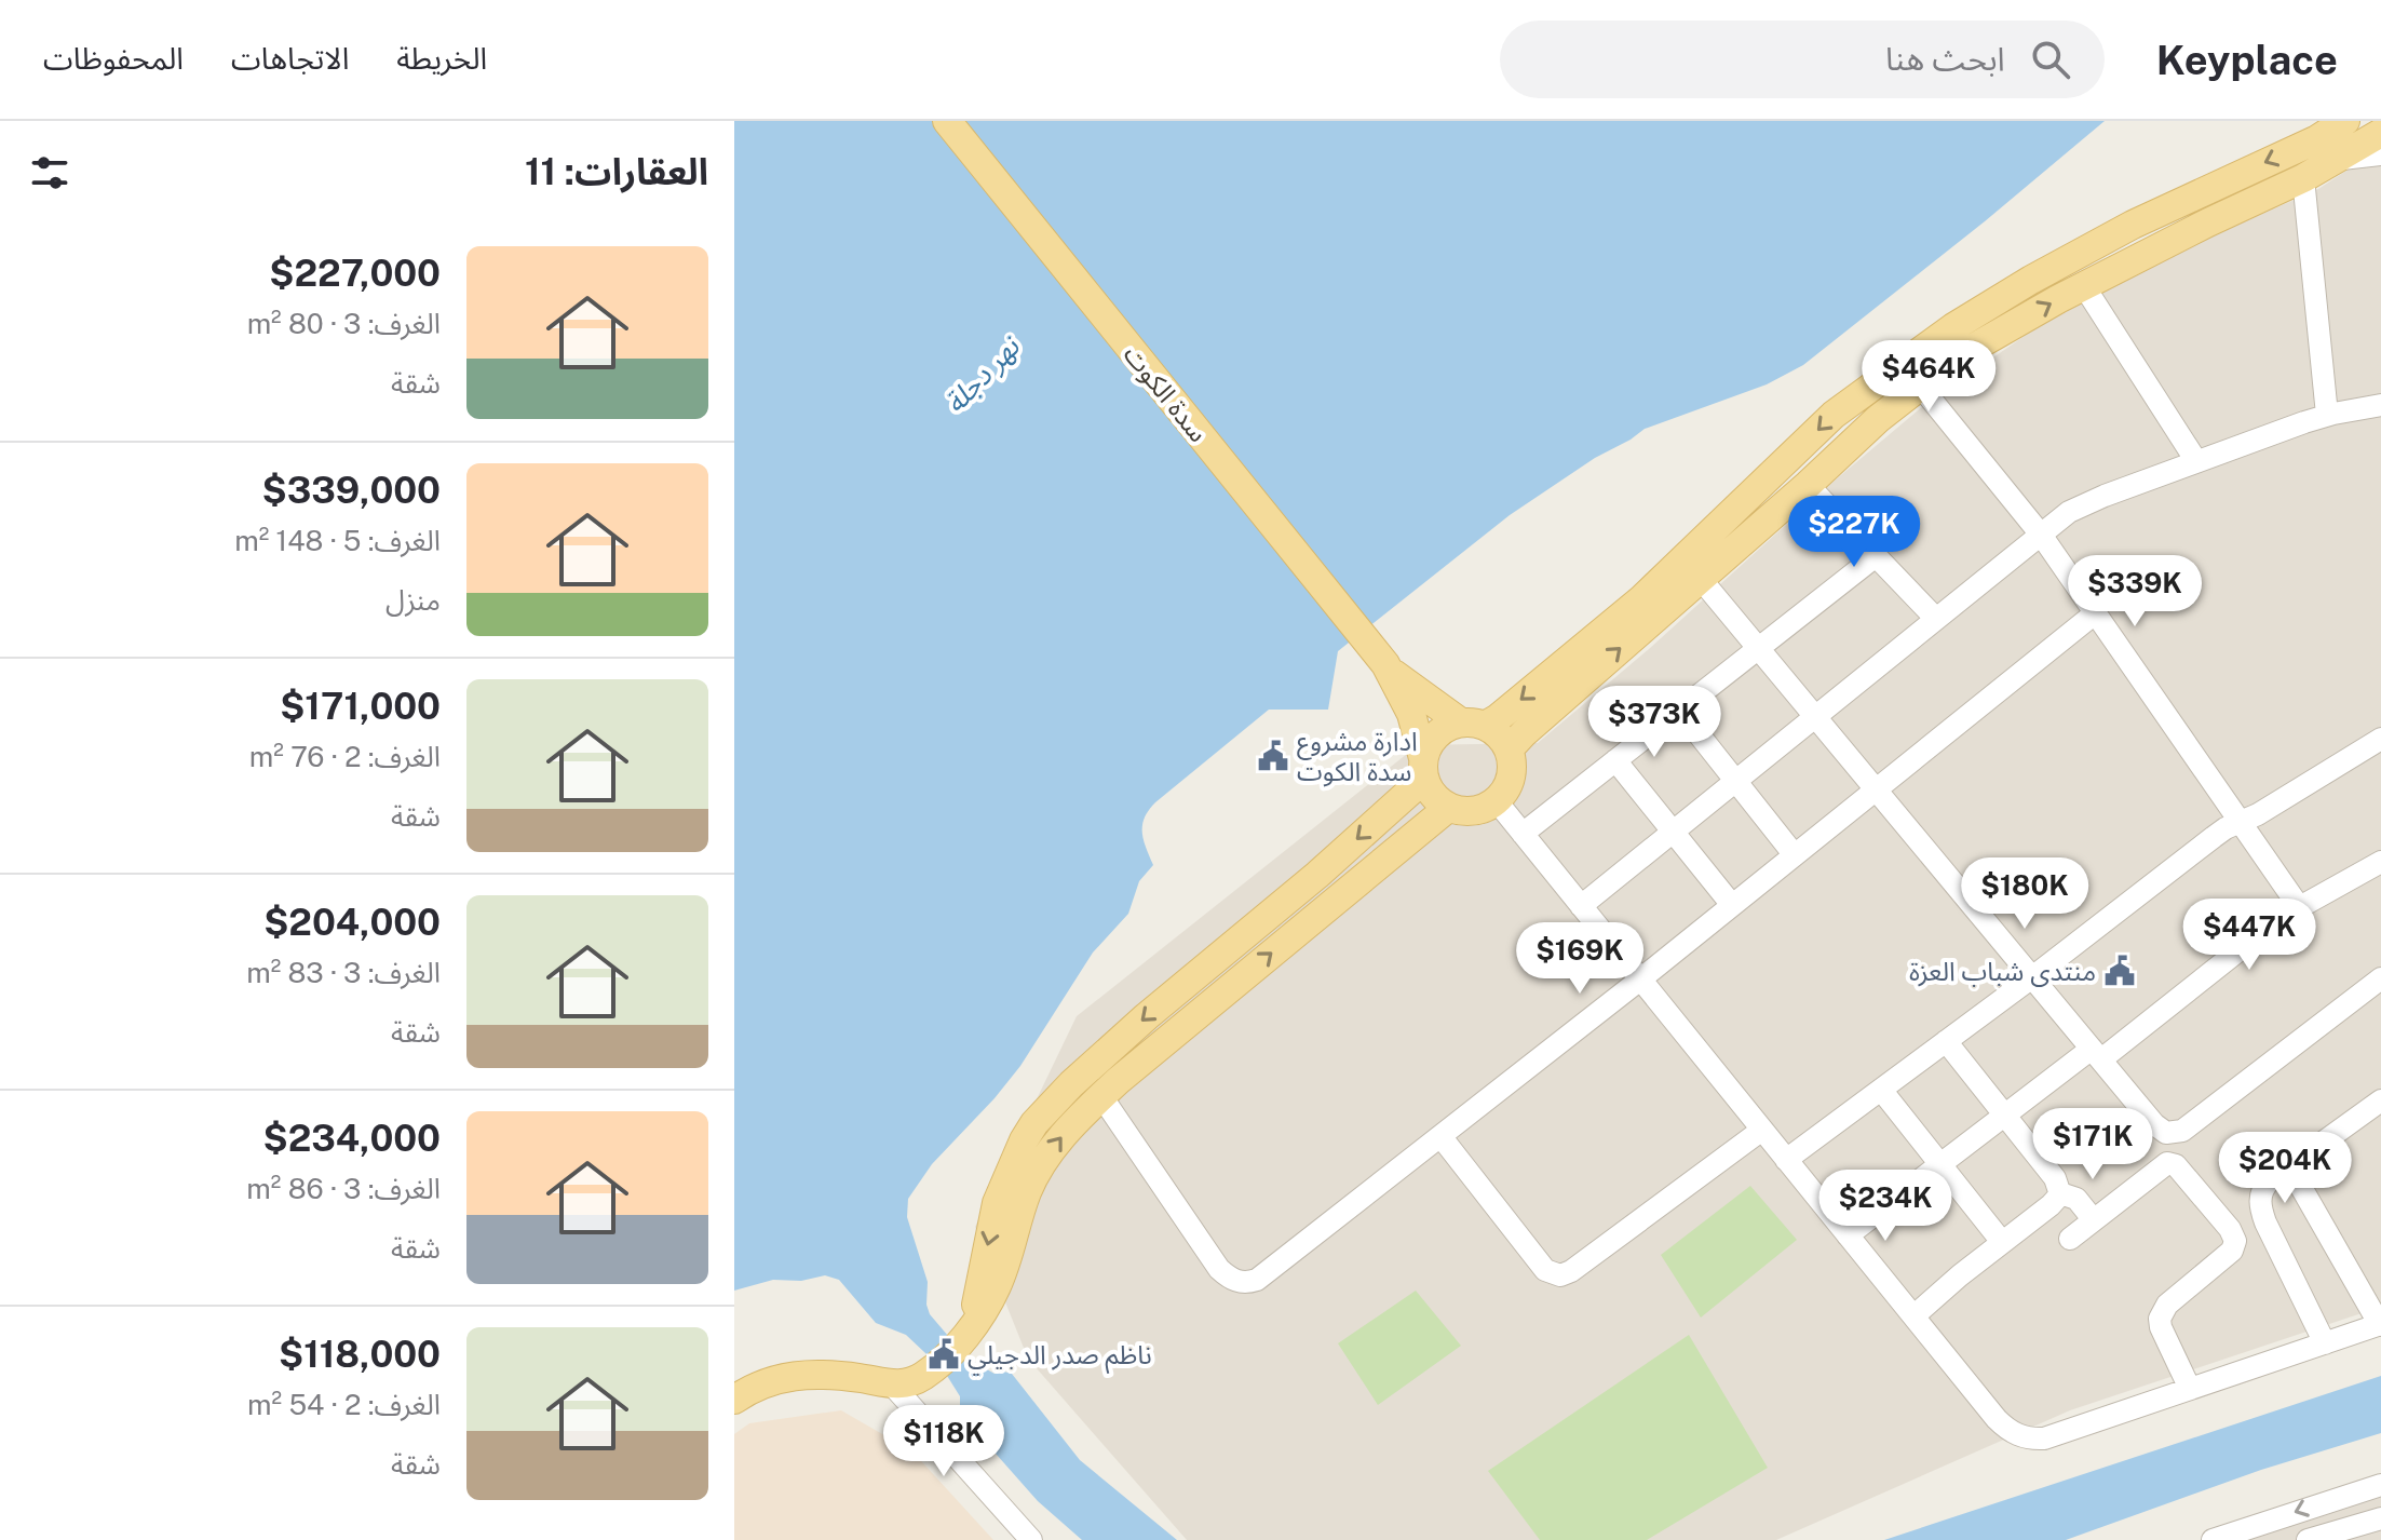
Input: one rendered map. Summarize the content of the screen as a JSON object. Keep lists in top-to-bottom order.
{
  "streets": {
    "main road": ["سدة الكوت"]
  },
  "water": ["نهر دجلة"],
  "places": {
    "public building": ["ادارة مشروع سدة الكوت", "منتدى شباب العزة", "ناظم صدر الدجيلي"]
  },
  "page": {
    "header": "Keyplace",
    "search": "ابحث هنا",
    "nav": ["الخريطة", "الاتجاهات", "المحفوظات"],
    "heading": "العقارات: 11",
    "list": [
      {
        "name": "$227,000",
        "note": "الغرف: 3 · 80 m² · شقة"
      },
      {
        "name": "$339,000",
        "note": "الغرف: 5 · 148 m² · منزل"
      },
      {
        "name": "$171,000",
        "note": "الغرف: 2 · 76 m² · شقة"
      },
      {
        "name": "$204,000",
        "note": "الغرف: 3 · 83 m² · شقة"
      },
      {
        "name": "$234,000",
        "note": "الغرف: 3 · 86 m² · شقة"
      },
      {
        "name": "$118,000",
        "note": "الغرف: 2 · 54 m² · شقة"
      }
    ],
    "price": [
      "$464K",
      "$227K",
      "$339K",
      "$373K",
      "$180K",
      "$447K",
      "$169K",
      "$171K",
      "$204K",
      "$234K",
      "$118K"
    ]
  }
}
